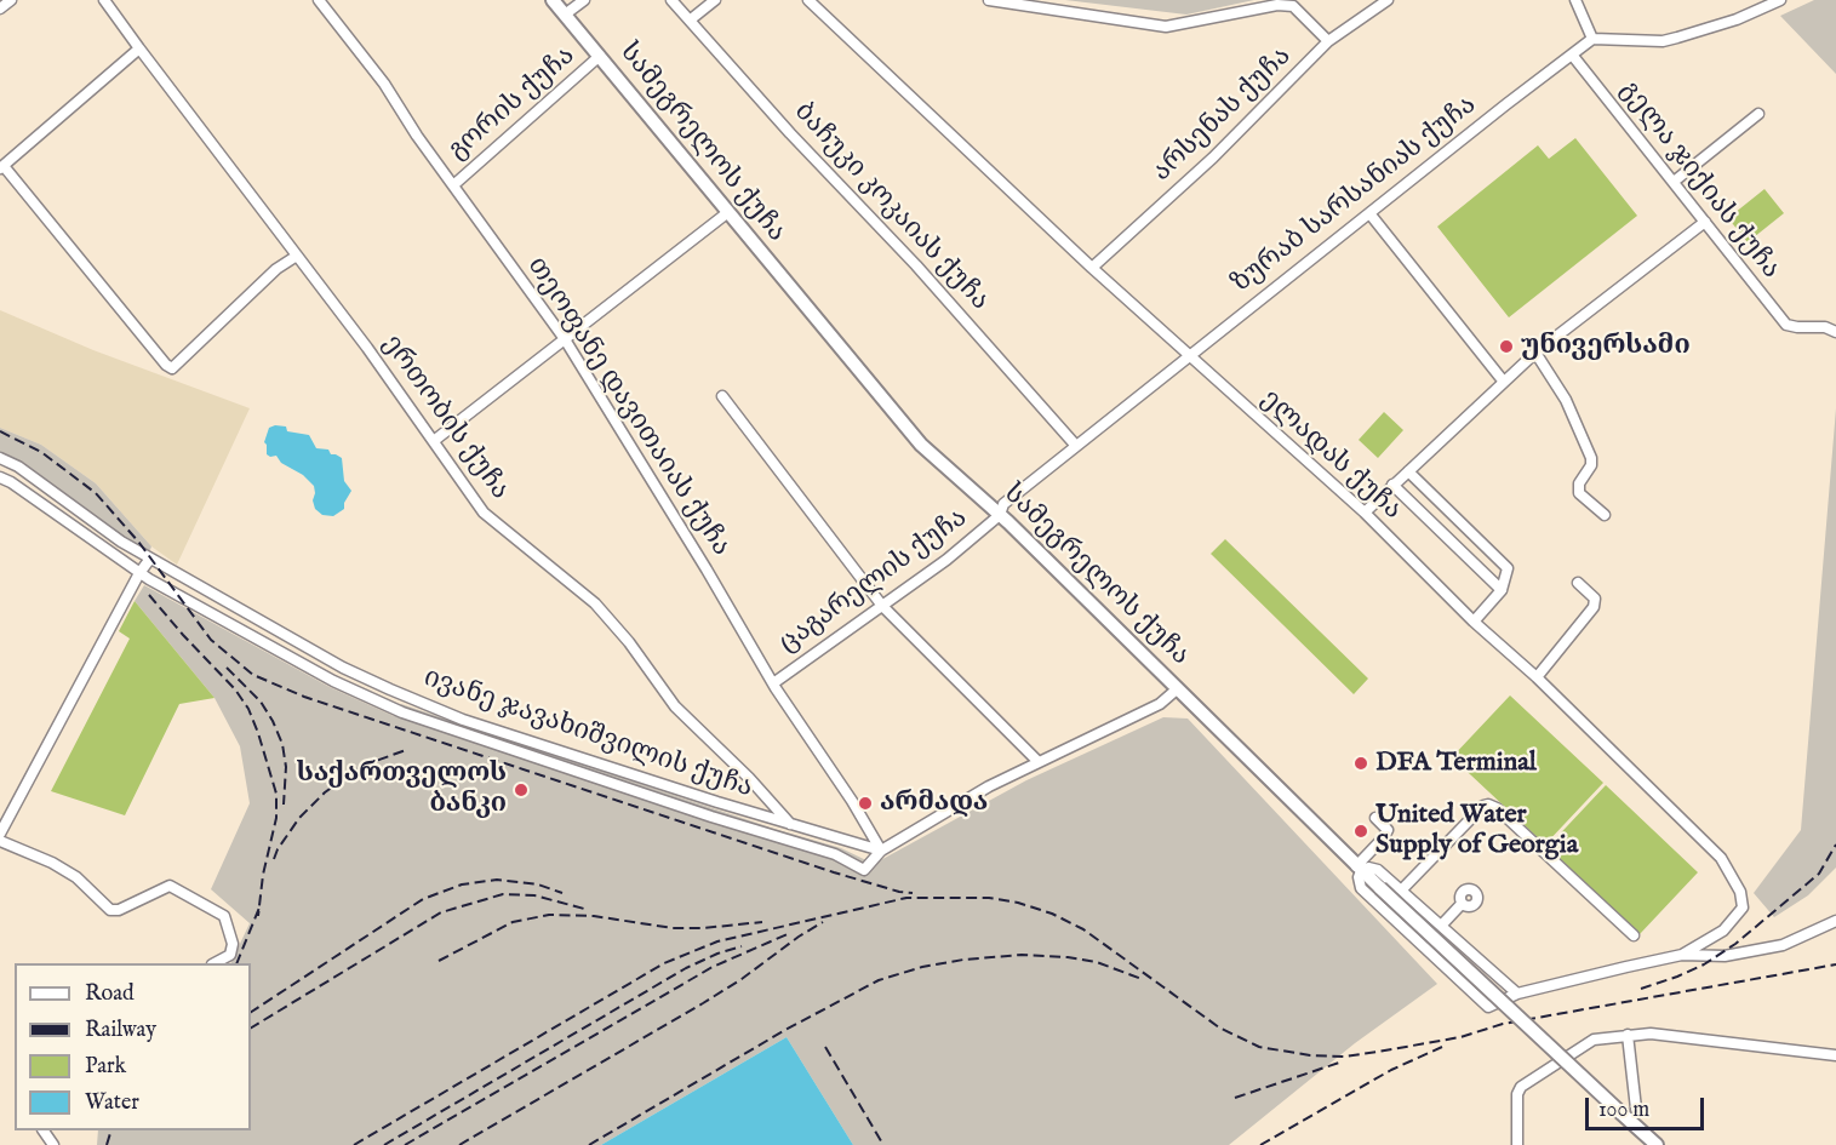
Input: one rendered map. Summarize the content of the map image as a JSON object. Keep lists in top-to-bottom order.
{
  "streets": {
    "main road": ["სამეგრელოს ქუჩა"],
    "street": [
      "გორის ქუჩა",
      "არსენას ქუჩა",
      "გელა ჯიქიას ქუჩა",
      "ზურაბ სარსანიას ქუჩა",
      "ბაჩუკი კოკაიას ქუჩა",
      "თეოფანე დავითაიას ქუჩა",
      "ერთობის ქუჩა",
      "ელადას ქუჩა",
      "ცაგარელის ქუჩა",
      "ივანე ჯავახიშვილის ქუჩა"
    ]
  },
  "crossings": [
    ["გორის ქუჩა", "სამეგრელოს ქუჩა"],
    ["გორის ქუჩა", "თეოფანე დავითაიას ქუჩა"],
    ["არსენას ქუჩა", "ელადას ქუჩა"],
    ["სამეგრელოს ქუჩა", "ზურაბ სარსანიას ქუჩა"],
    ["სამეგრელოს ქუჩა", "ცაგარელის ქუჩა"],
    ["გელა ჯიქიას ქუჩა", "ზურაბ სარსანიას ქუჩა"],
    ["ზურაბ სარსანიას ქუჩა", "ბაჩუკი კოკაიას ქუჩა"],
    ["ზურაბ სარსანიას ქუჩა", "ელადას ქუჩა"],
    ["ზურაბ სარსანიას ქუჩა", "ცაგარელის ქუჩა"],
    ["თეოფანე დავითაიას ქუჩა", "ცაგარელის ქუჩა"],
    ["თეოფანე დავითაიას ქუჩა", "ივანე ჯავახიშვილის ქუჩა"],
    ["ერთობის ქუჩა", "ივანე ჯავახიშვილის ქუჩა"]
  ],
  "places": [
    "უნივერსამი",
    "DFA Terminal",
    "საქართველოს ბანკი",
    "არმადა",
    "United Water Supply of Georgia"
  ],
  "legend": [
    "Road",
    "Railway",
    "Park",
    "Water"
  ],
  "scale_bar": "100 m"
}
